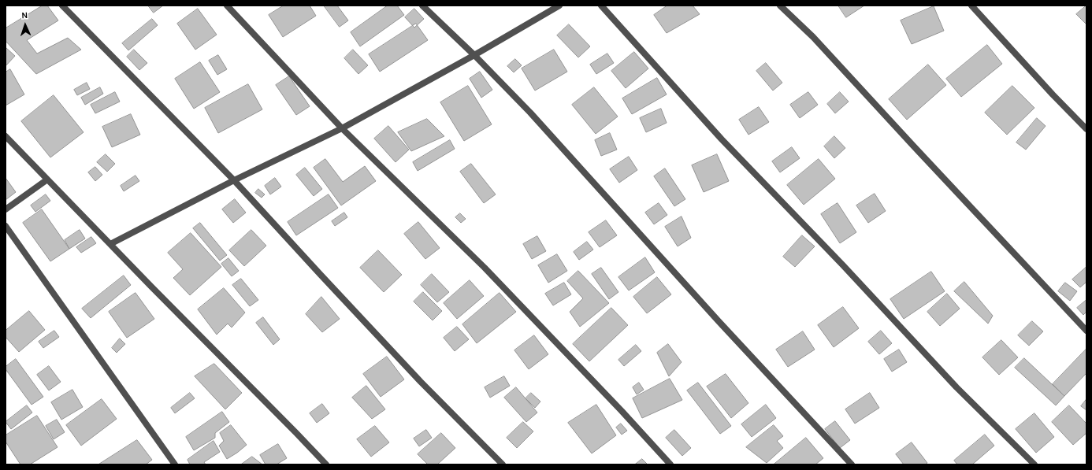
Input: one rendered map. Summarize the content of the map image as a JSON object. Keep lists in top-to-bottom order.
{
  "north": "top"
}
